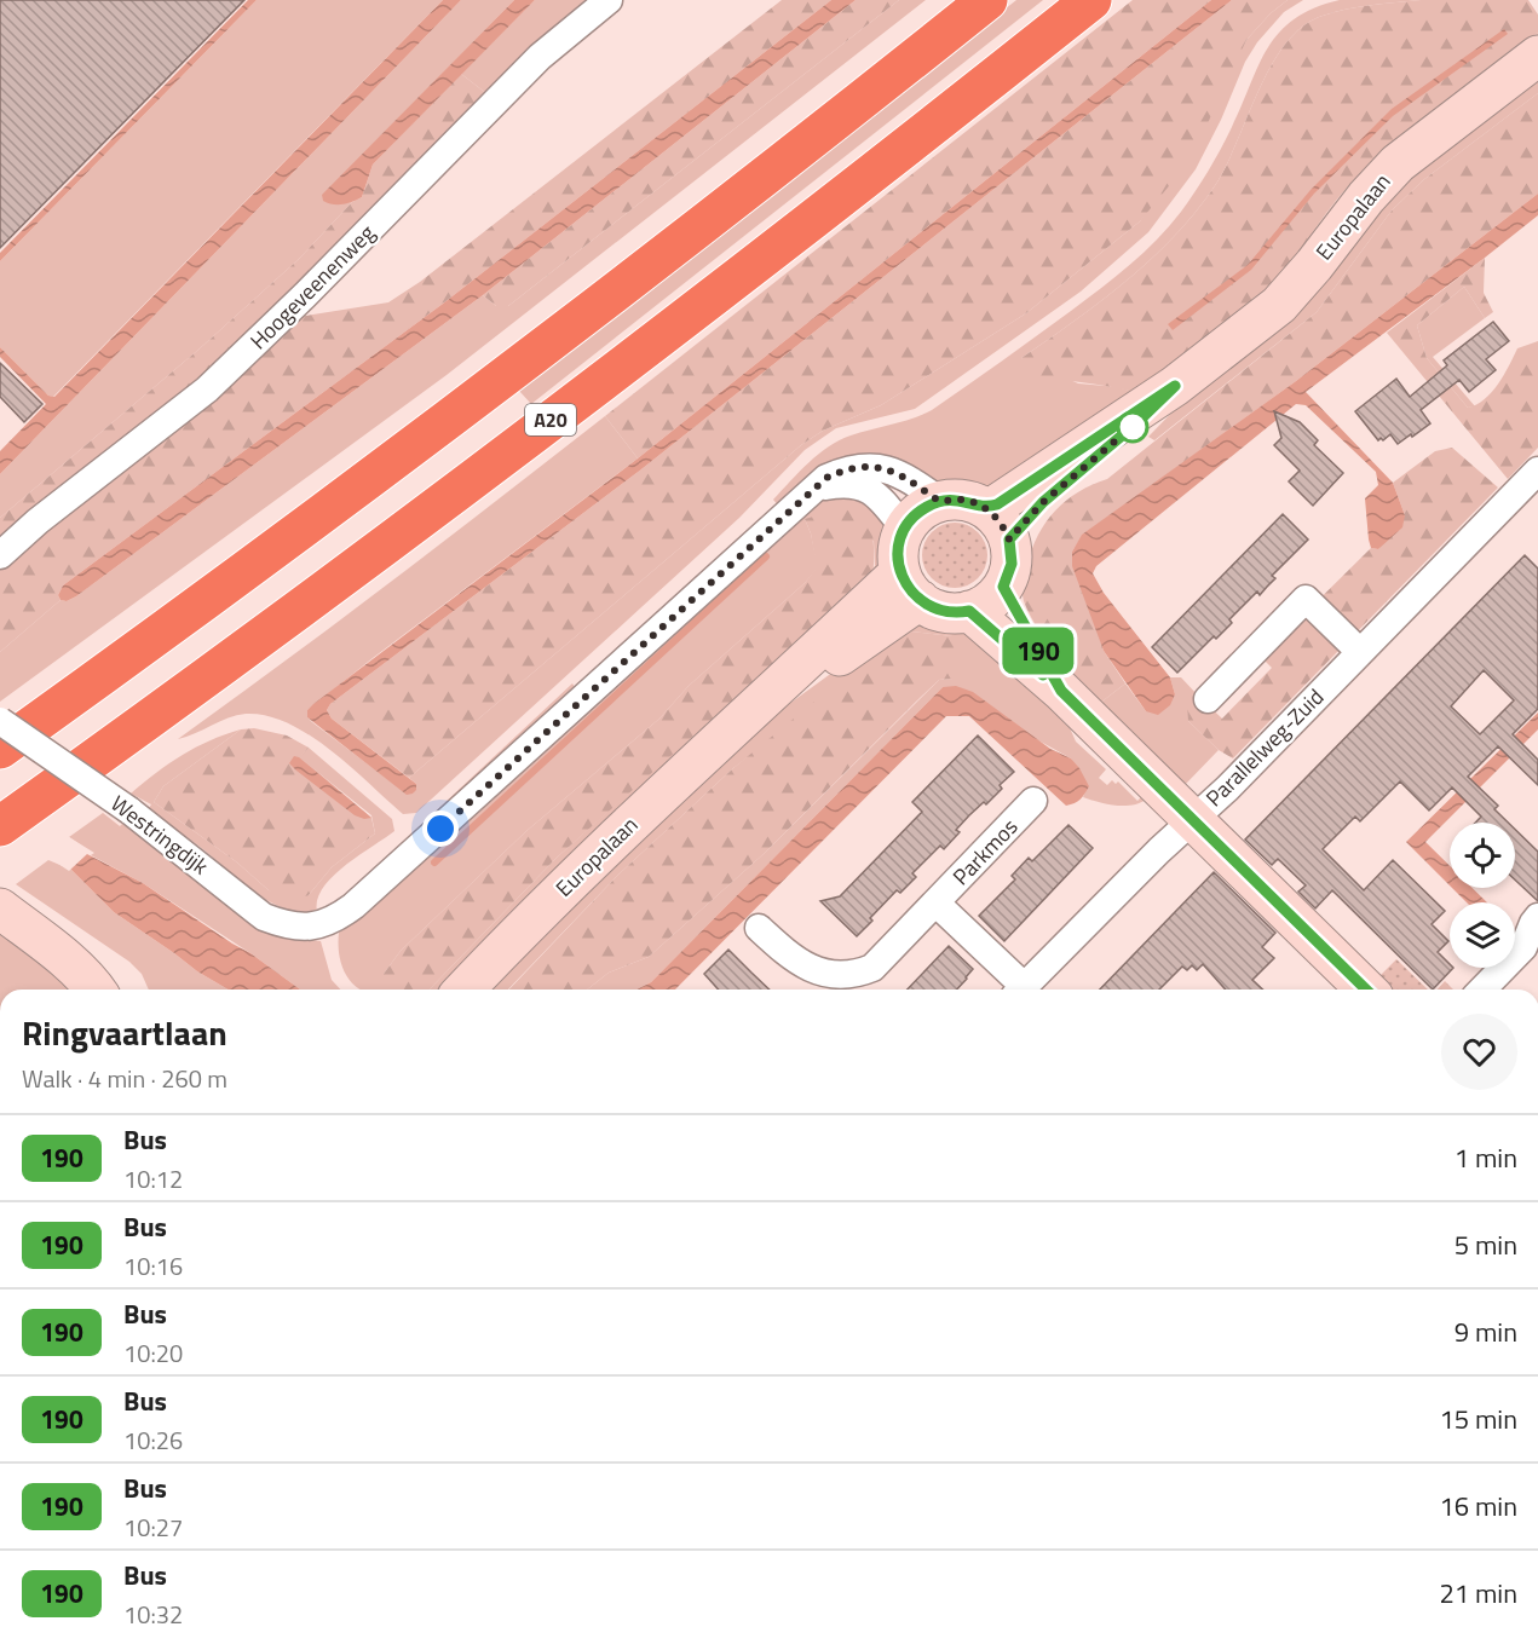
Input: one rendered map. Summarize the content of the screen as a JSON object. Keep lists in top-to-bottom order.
{
  "streets": {
    "highway": ["A20"],
    "main road": ["Europalaan"],
    "street": [
      "Hoogeveenenweg",
      "Parallelweg-Zuid",
      "Westringdijk",
      "Parkmos"
    ]
  },
  "lines": ["bus line 190"],
  "page": {
    "on_map": "190",
    "heading": ["Ringvaartlaan", "Walk · 4 min · 260 m"],
    "list": [
      {
        "mark": "190",
        "name": "Bus",
        "note": "10:12",
        "value": "1 min"
      },
      {
        "mark": "190",
        "name": "Bus",
        "note": "10:16",
        "value": "5 min"
      },
      {
        "mark": "190",
        "name": "Bus",
        "note": "10:20",
        "value": "9 min"
      },
      {
        "mark": "190",
        "name": "Bus",
        "note": "10:26",
        "value": "15 min"
      },
      {
        "mark": "190",
        "name": "Bus",
        "note": "10:27",
        "value": "16 min"
      },
      {
        "mark": "190",
        "name": "Bus",
        "note": "10:32",
        "value": "21 min"
      }
    ]
  }
}
